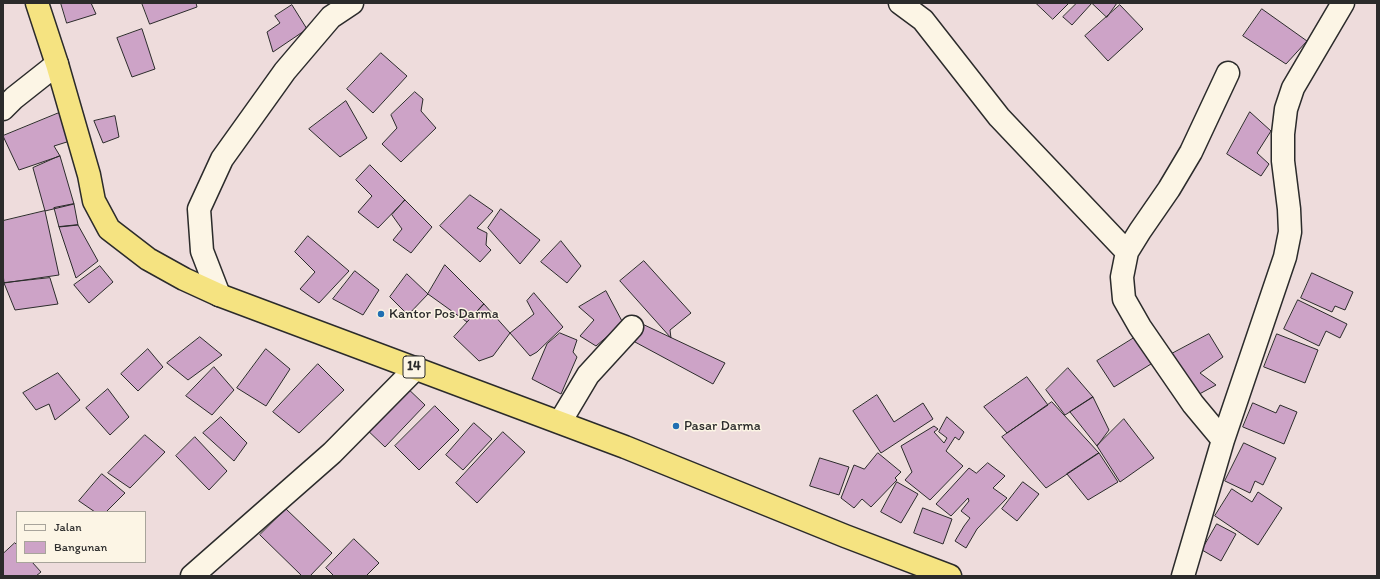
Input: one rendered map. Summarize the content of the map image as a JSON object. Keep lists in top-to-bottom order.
{
  "streets": {
    "highway": ["14"]
  },
  "places": ["Kantor Pos Darma", "Pasar Darma"],
  "legend": ["Jalan", "Bangunan"]
}
